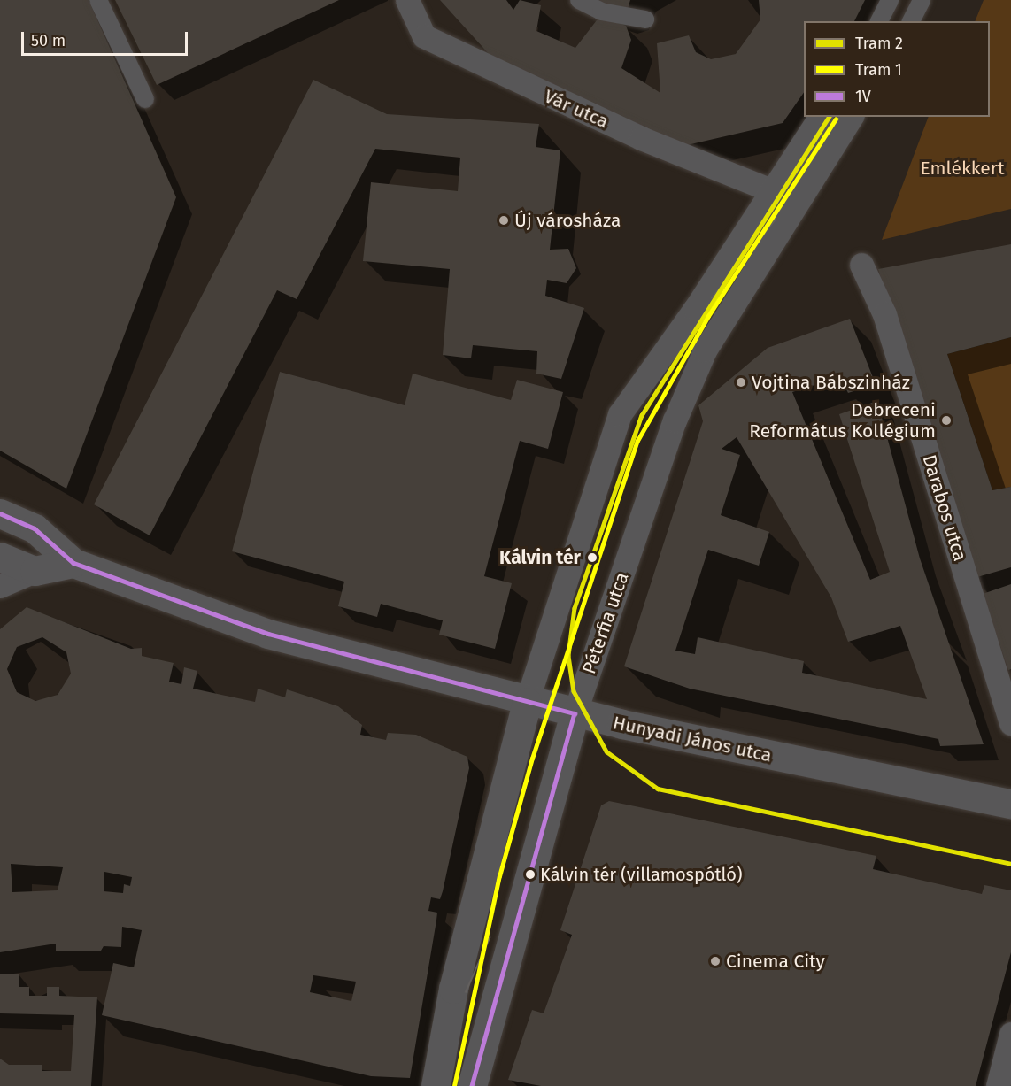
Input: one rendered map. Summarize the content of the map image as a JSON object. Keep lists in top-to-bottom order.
{
  "streets": {
    "street": [
      "Vár utca",
      "Darabos utca",
      "Péterfia utca",
      "Hunyadi János utca"
    ]
  },
  "crossings": [
    ["Péterfia utca", "Hunyadi János utca"]
  ],
  "parks": ["Emlékkert"],
  "places": [
    "Új városháza",
    "Vojtina Bábszinház",
    "Debreceni Református Kollégium",
    "Kálvin tér",
    "Kálvin tér (villamospótló)",
    "Cinema City"
  ],
  "lines": ["tram line 2", "tram line 1", "transit line 1V"],
  "legend": ["Tram 2", "Tram 1", "1V"],
  "scale_bar": "50 m"
}
